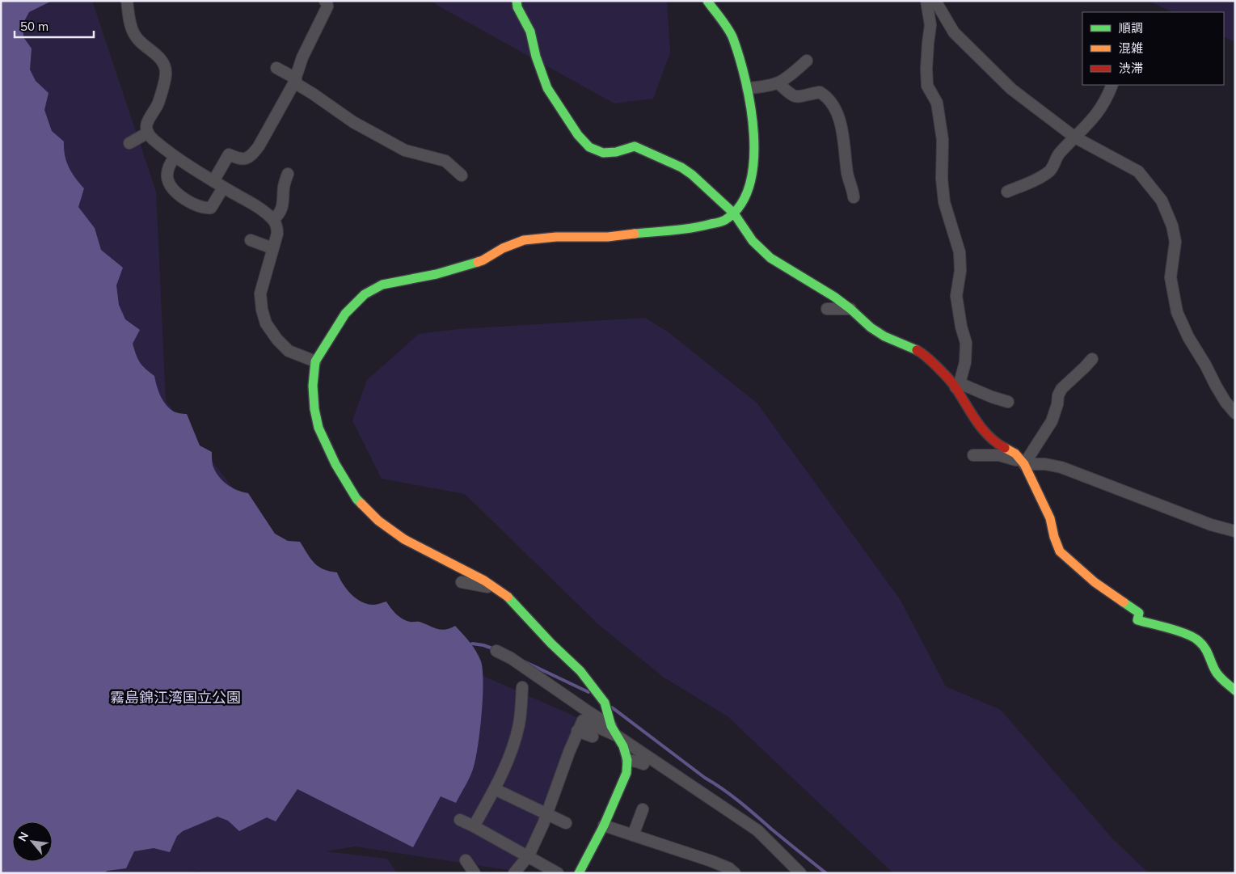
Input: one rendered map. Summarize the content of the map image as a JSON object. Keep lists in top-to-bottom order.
{
  "parks": ["霧島錦江湾国立公園"],
  "legend": ["順調", "混雑", "渋滞"],
  "scale_bar": "50 m",
  "north": "top left"
}
